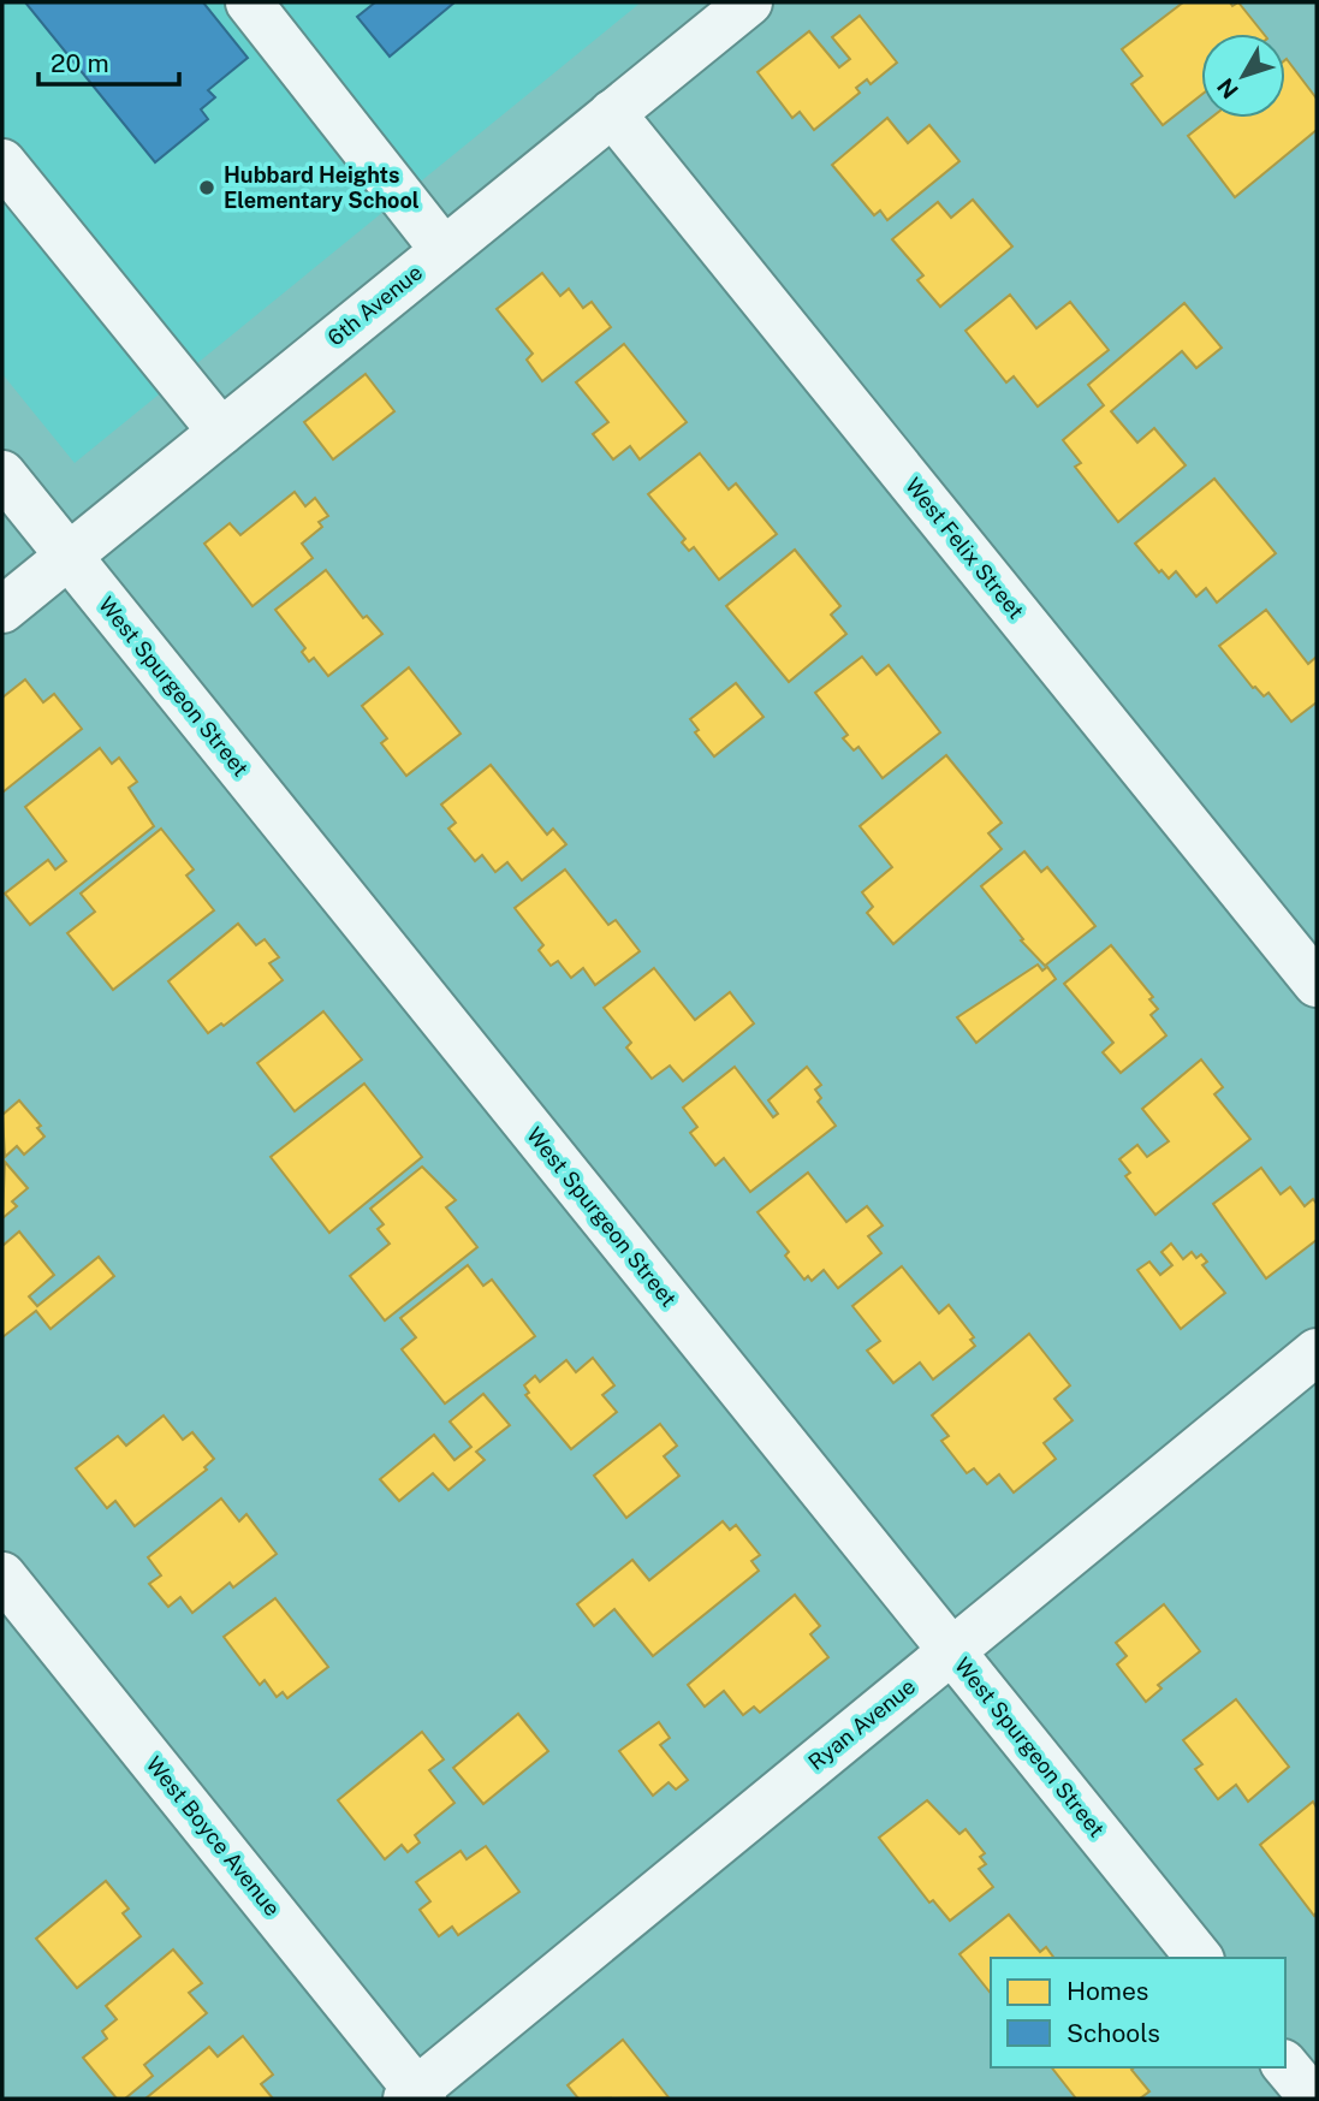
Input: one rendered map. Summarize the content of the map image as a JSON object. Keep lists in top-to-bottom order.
{
  "streets": {
    "street": [
      "6th Avenue",
      "West Felix Street",
      "West Spurgeon Street",
      "Ryan Avenue",
      "West Boyce Avenue"
    ]
  },
  "crossings": [
    ["6th Avenue", "West Felix Street"],
    ["6th Avenue", "West Spurgeon Street"],
    ["West Spurgeon Street", "Ryan Avenue"],
    ["Ryan Avenue", "West Boyce Avenue"]
  ],
  "places": ["Hubbard Heights Elementary School"],
  "legend": ["Homes", "Schools"],
  "scale_bar": "20 m",
  "north": "bottom left"
}
